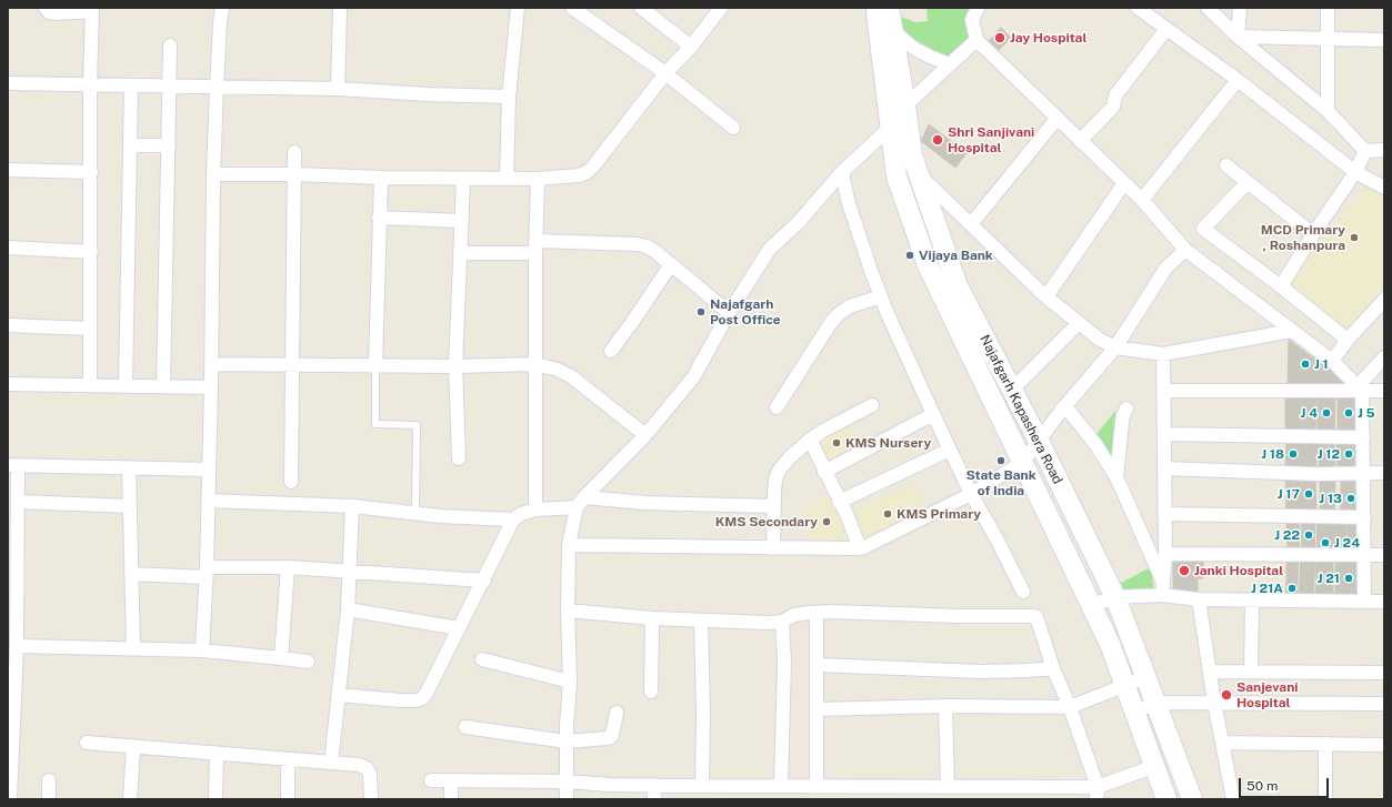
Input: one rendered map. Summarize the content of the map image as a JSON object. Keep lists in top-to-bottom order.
{
  "streets": {
    "main road": ["Najafgarh Kapashera Road"]
  },
  "places": [
    "Jay Hospital",
    "Shri Sanjivani Hospital",
    "MCD Primary , Roshanpura",
    "Vijaya Bank",
    "Najafgarh Post Office",
    "J 1",
    "J 4",
    "J 5",
    "KMS Nursery",
    "J 18",
    "J 12",
    "State Bank of India",
    "J 17",
    "J 13",
    "KMS Primary",
    "KMS Secondary",
    "J 22",
    "J 24",
    "Janki Hospital",
    "J 21",
    "J 21A",
    "Sanjevani Hospital"
  ],
  "scale_bar": "50 m"
}
